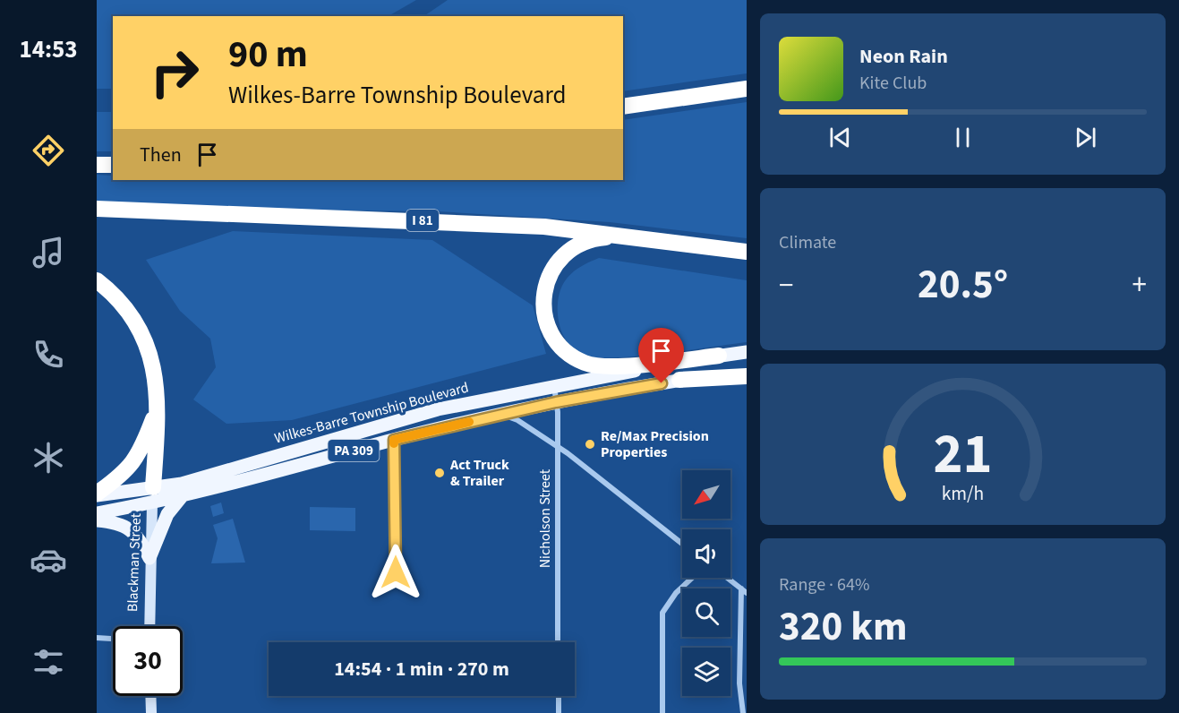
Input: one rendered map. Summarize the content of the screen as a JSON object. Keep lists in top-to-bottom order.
{
  "streets": {
    "highway": ["I 81"],
    "main road": ["Wilkes-Barre Township Boulevard", "PA 309", "Blackman Street"],
    "street": ["Nicholson Street"]
  },
  "crossings": [
    ["Wilkes-Barre Township Boulevard", "PA 309"],
    ["Wilkes-Barre Township Boulevard", "Nicholson Street"],
    ["Wilkes-Barre Township Boulevard", "Blackman Street"]
  ],
  "places": ["Re/Max Precision Properties", "Act Truck & Trailer"],
  "north": "bottom left",
  "page": {
    "tabs": "14:53",
    "turn": ["90 m", "Wilkes-Barre Township Boulevard"],
    "song": ["Neon Rain", "Kite Club"],
    "then": "Then",
    "tile": [
      "Climate",
      ["Range · 64%", "320 km"]
    ],
    "heat": ["−", "20.5°", "+"],
    "limit": "30",
    "trip": "14:54 · 1 min · 270 m",
    "gauge": ["21", "km/h"]
  }
}
